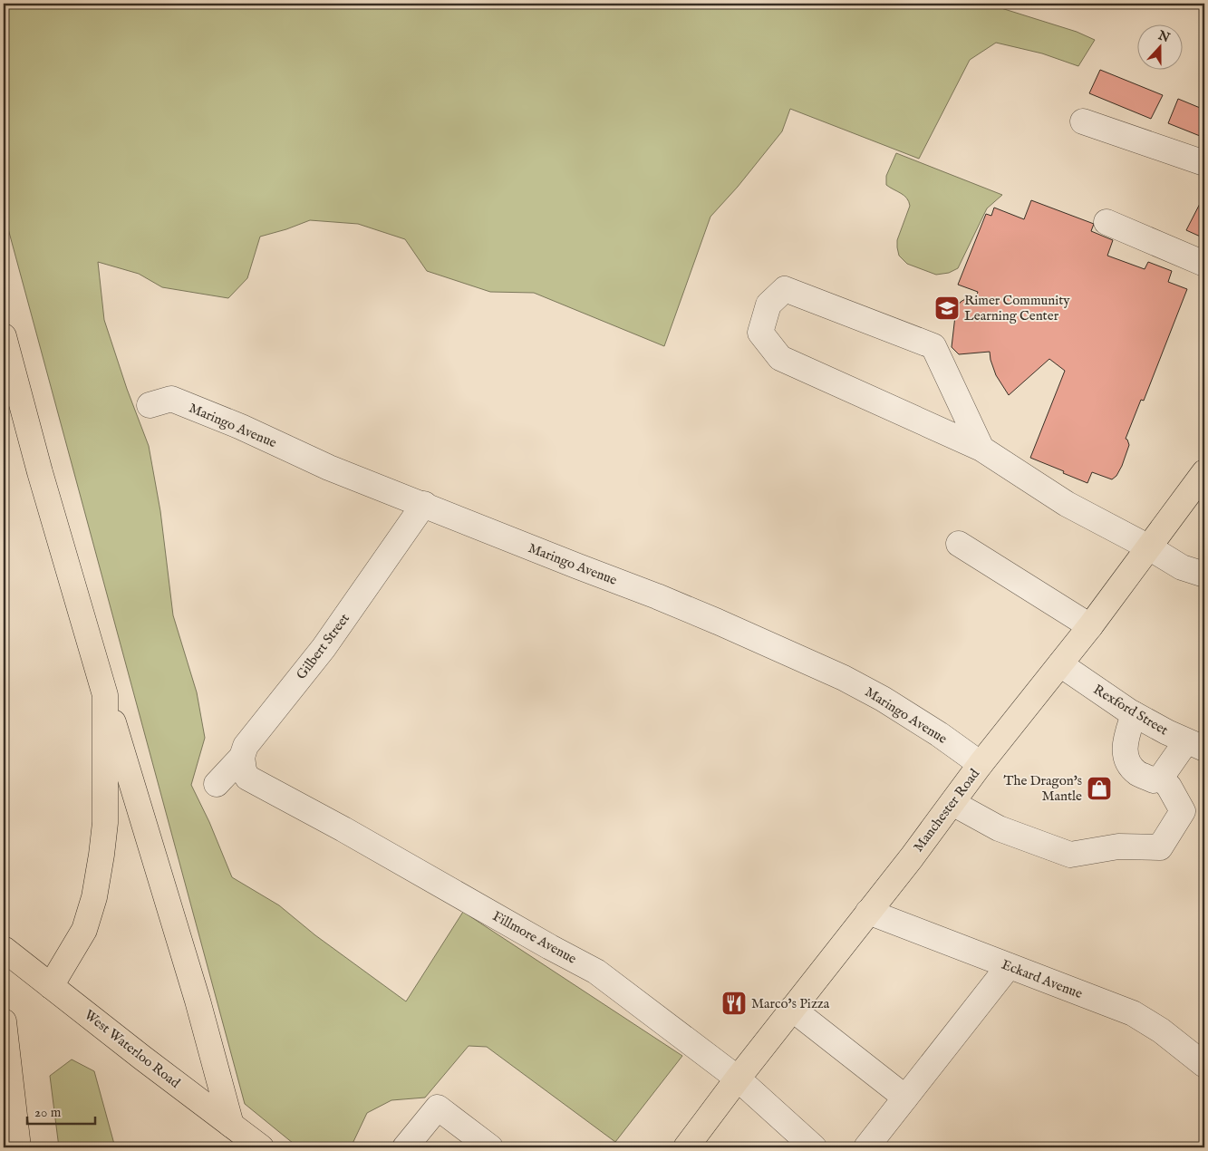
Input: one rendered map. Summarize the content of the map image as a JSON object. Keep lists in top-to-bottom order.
{
  "streets": {
    "main road": ["Manchester Road", "West Waterloo Road"],
    "street": [
      "Maringo Avenue",
      "Gilbert Street",
      "Rexford Street",
      "Fillmore Avenue",
      "Eckard Avenue"
    ]
  },
  "crossings": [
    ["Maringo Avenue", "Gilbert Street"],
    ["Maringo Avenue", "Manchester Road"],
    ["Gilbert Street", "Fillmore Avenue"],
    ["Rexford Street", "Manchester Road"],
    ["Manchester Road", "Fillmore Avenue"],
    ["Manchester Road", "Eckard Avenue"]
  ],
  "places": {
    "school or university": ["Rimer Community Learning Center"],
    "shop": ["The Dragon's Mantle"],
    "restaurant": ["Marco's Pizza"]
  },
  "scale_bar": "20 m",
  "north": "top"
}
